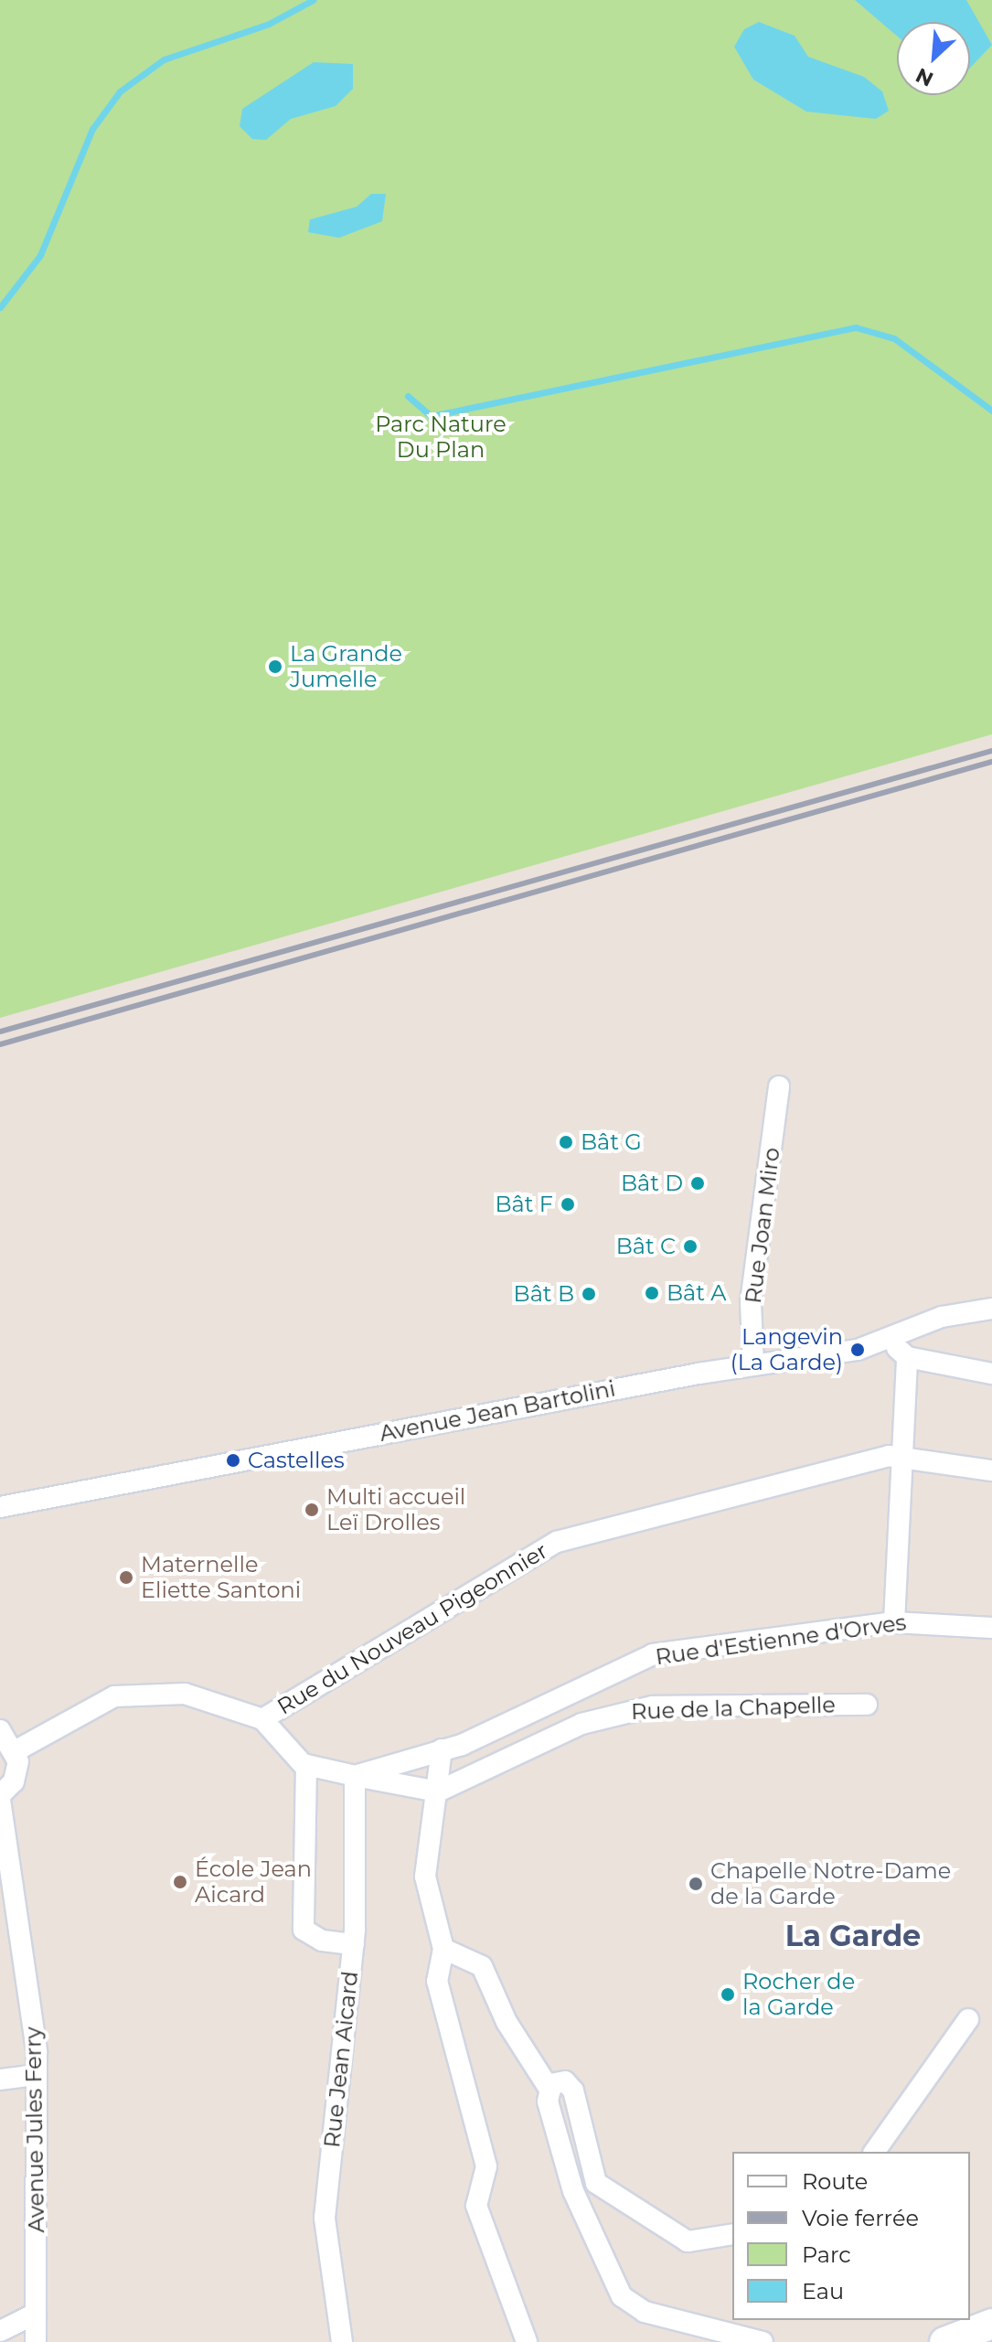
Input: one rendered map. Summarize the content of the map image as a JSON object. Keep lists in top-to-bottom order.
{
  "streets": {
    "street": [
      "Rue Joan Miro",
      "Avenue Jean Bartolini",
      "Rue du Nouveau Pigeonnier",
      "Rue d'Estienne d'Orves",
      "Rue de la Chapelle",
      "Rue Jean Aicard",
      "Avenue Jules Ferry"
    ]
  },
  "crossings": [
    ["Rue Joan Miro", "Avenue Jean Bartolini"],
    ["Rue d'Estienne d'Orves", "Rue Jean Aicard"]
  ],
  "districts": ["La Garde"],
  "parks": ["Parc Nature Du Plan"],
  "places": [
    "La Grande Jumelle",
    "Bât G",
    "Bât D",
    "Bât F",
    "Bât C",
    "Bât A",
    "Bât B",
    "Langevin (La Garde)",
    "Castelles",
    "Multi accueil Leï Drolles",
    "Maternelle Eliette Santoni",
    "École Jean Aicard",
    "Chapelle Notre-Dame de la Garde",
    "Rocher de la Garde"
  ],
  "legend": [
    "Route",
    "Voie ferrée",
    "Parc",
    "Eau"
  ],
  "north": "bottom left"
}
